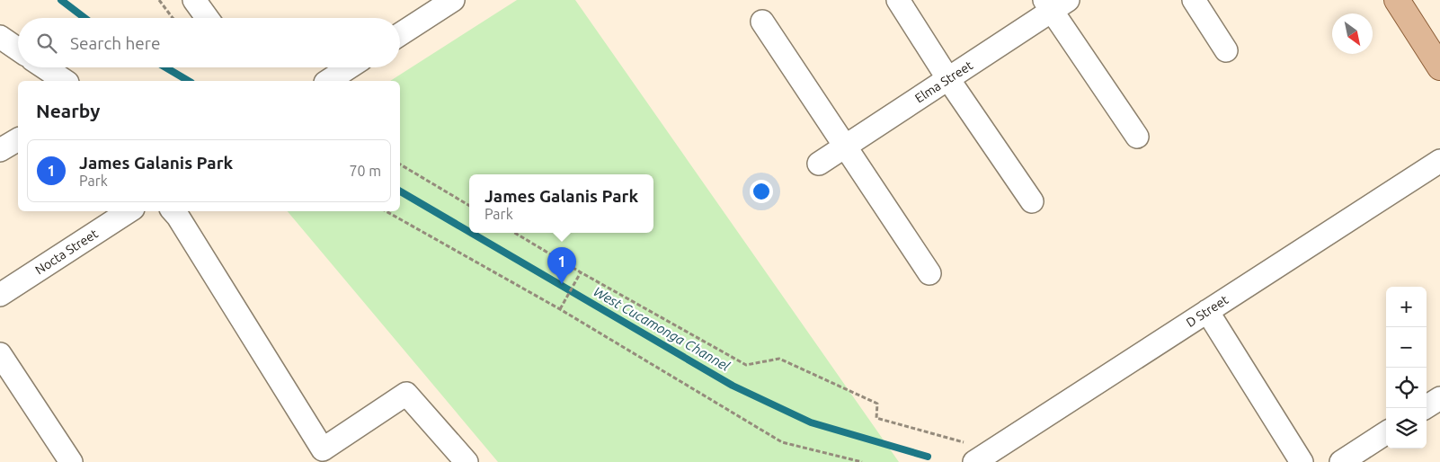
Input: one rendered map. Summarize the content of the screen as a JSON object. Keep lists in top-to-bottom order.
{
  "streets": {
    "street": ["Elma Street", "Nocta Street", "D Street"]
  },
  "water": ["West Cucamonga Channel"],
  "north": "bottom right",
  "page": {
    "search": "Search here",
    "heading": "Nearby",
    "list": [
      {
        "mark": "1",
        "name": "James Galanis Park",
        "note": "Park",
        "value": "70 m"
      }
    ],
    "popup": ["James Galanis Park", "Park"],
    "pins": "1",
    "map_buttons": ["+", "−"]
  }
}
